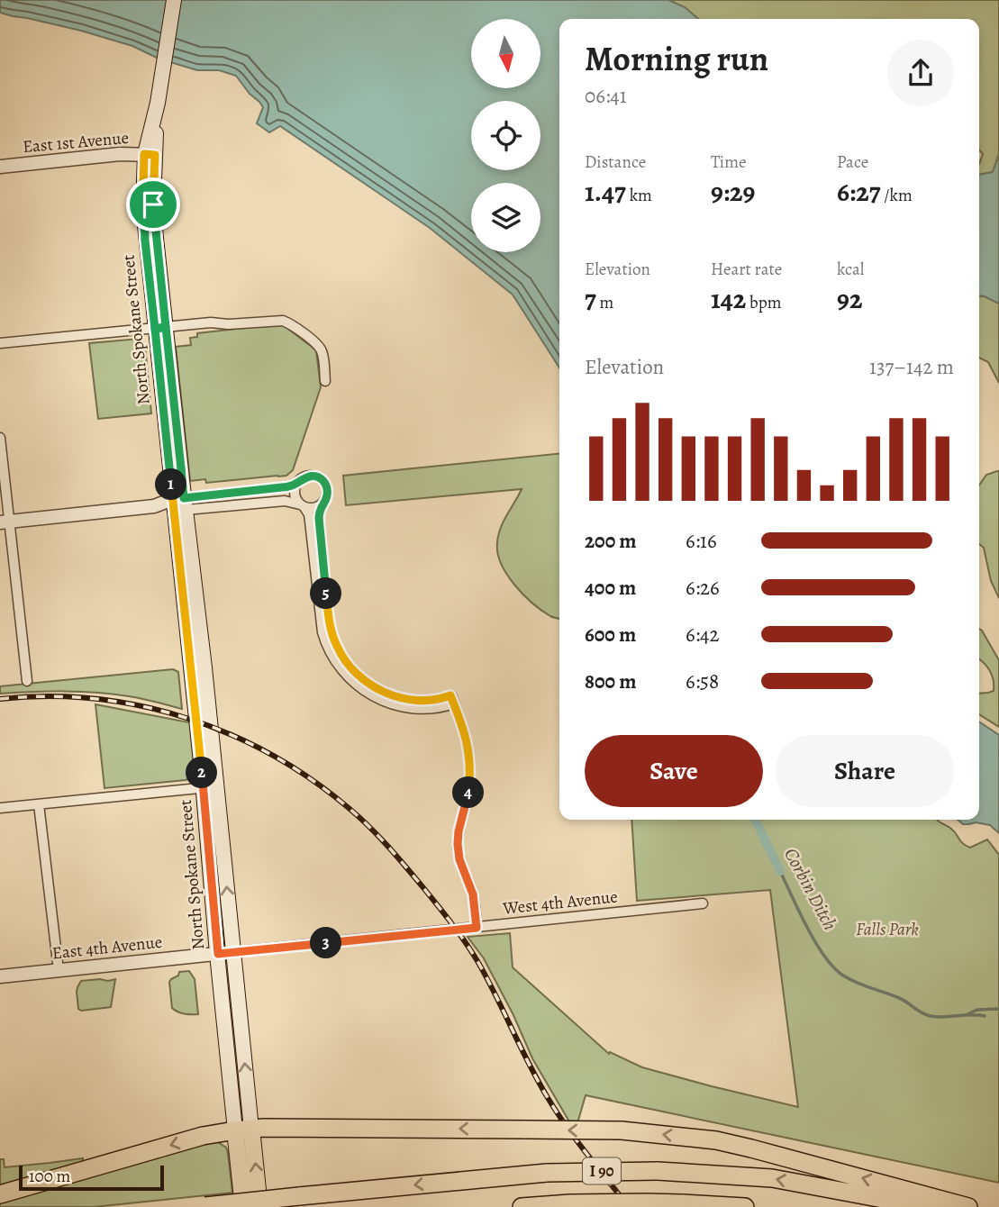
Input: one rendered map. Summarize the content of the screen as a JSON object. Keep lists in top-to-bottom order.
{
  "streets": {
    "highway": ["I 90"],
    "main road": ["North Spokane Street"],
    "street": ["East 1st Avenue", "West 4th Avenue", "East 4th Avenue"]
  },
  "crossings": [
    ["East 1st Avenue", "North Spokane Street"],
    ["North Spokane Street", "West 4th Avenue"],
    ["North Spokane Street", "East 4th Avenue"],
    ["West 4th Avenue", "East 4th Avenue"]
  ],
  "water": ["Corbin Ditch"],
  "parks": ["Falls Park"],
  "scale_bar": "100 m",
  "north": "bottom",
  "page": {
    "heading": ["Morning run", "06:41"],
    "stats": [
      ["Distance", "1.47 km"],
      ["Time", "9:29"],
      ["Pace", "6:27 /km"],
      ["Elevation", "7 m"],
      ["Heart rate", "142 bpm"],
      ["kcal", "92"]
    ],
    "chart": ["Elevation", "137–142 m"],
    "pins": [
      "1",
      "5",
      "2",
      "4",
      "3"
    ],
    "list": [
      {
        "name": "200 m",
        "note": "6:16"
      },
      {
        "name": "400 m",
        "note": "6:26"
      },
      {
        "name": "600 m",
        "note": "6:42"
      },
      {
        "name": "800 m",
        "note": "6:58"
      }
    ],
    "buttons": ["Save", "Share"],
    "scale": "100 m"
  }
}
